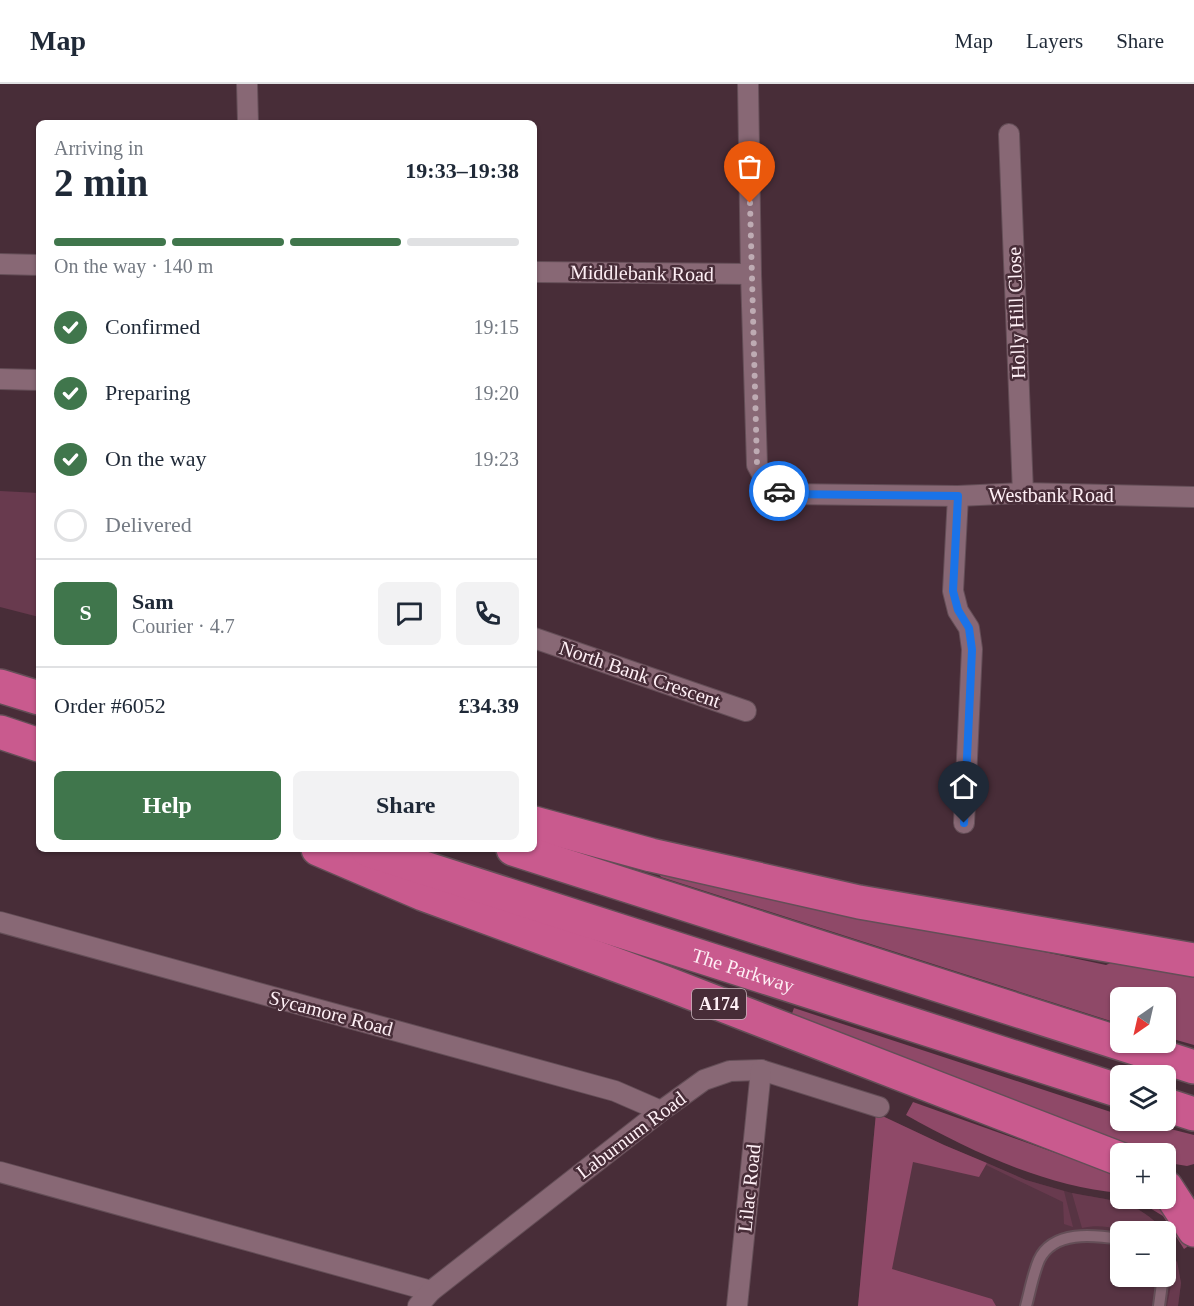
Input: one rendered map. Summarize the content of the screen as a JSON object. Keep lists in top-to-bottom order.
{
  "streets": {
    "highway": ["The Parkway", "A174"],
    "street": [
      "Middlebank Road",
      "Holly Hill Close",
      "Westbank Road",
      "North Bank Crescent",
      "Sycamore Road",
      "Laburnum Road",
      "Lilac Road"
    ]
  },
  "crossings": [
    ["Middlebank Road", "Westbank Road"],
    ["Holly Hill Close", "Westbank Road"],
    ["Sycamore Road", "Laburnum Road"],
    ["Laburnum Road", "Lilac Road"]
  ],
  "north": "bottom left",
  "page": {
    "header": "Map",
    "nav": ["Map", "Layers", "Share"],
    "heading": ["2 min", "Arriving in", "19:33–19:38"],
    "panel": [
      "Sam",
      "Courier · 4.7",
      "Order #6052",
      "£34.39"
    ],
    "bar": "On the way · 140 m",
    "list": [
      ["Confirmed", "19:15"],
      ["Preparing", "19:20"],
      ["On the way", "19:23"],
      "Delivered"
    ],
    "round": "S",
    "buttons": ["Help", "Share"],
    "map_buttons": ["+", "−"]
  }
}
